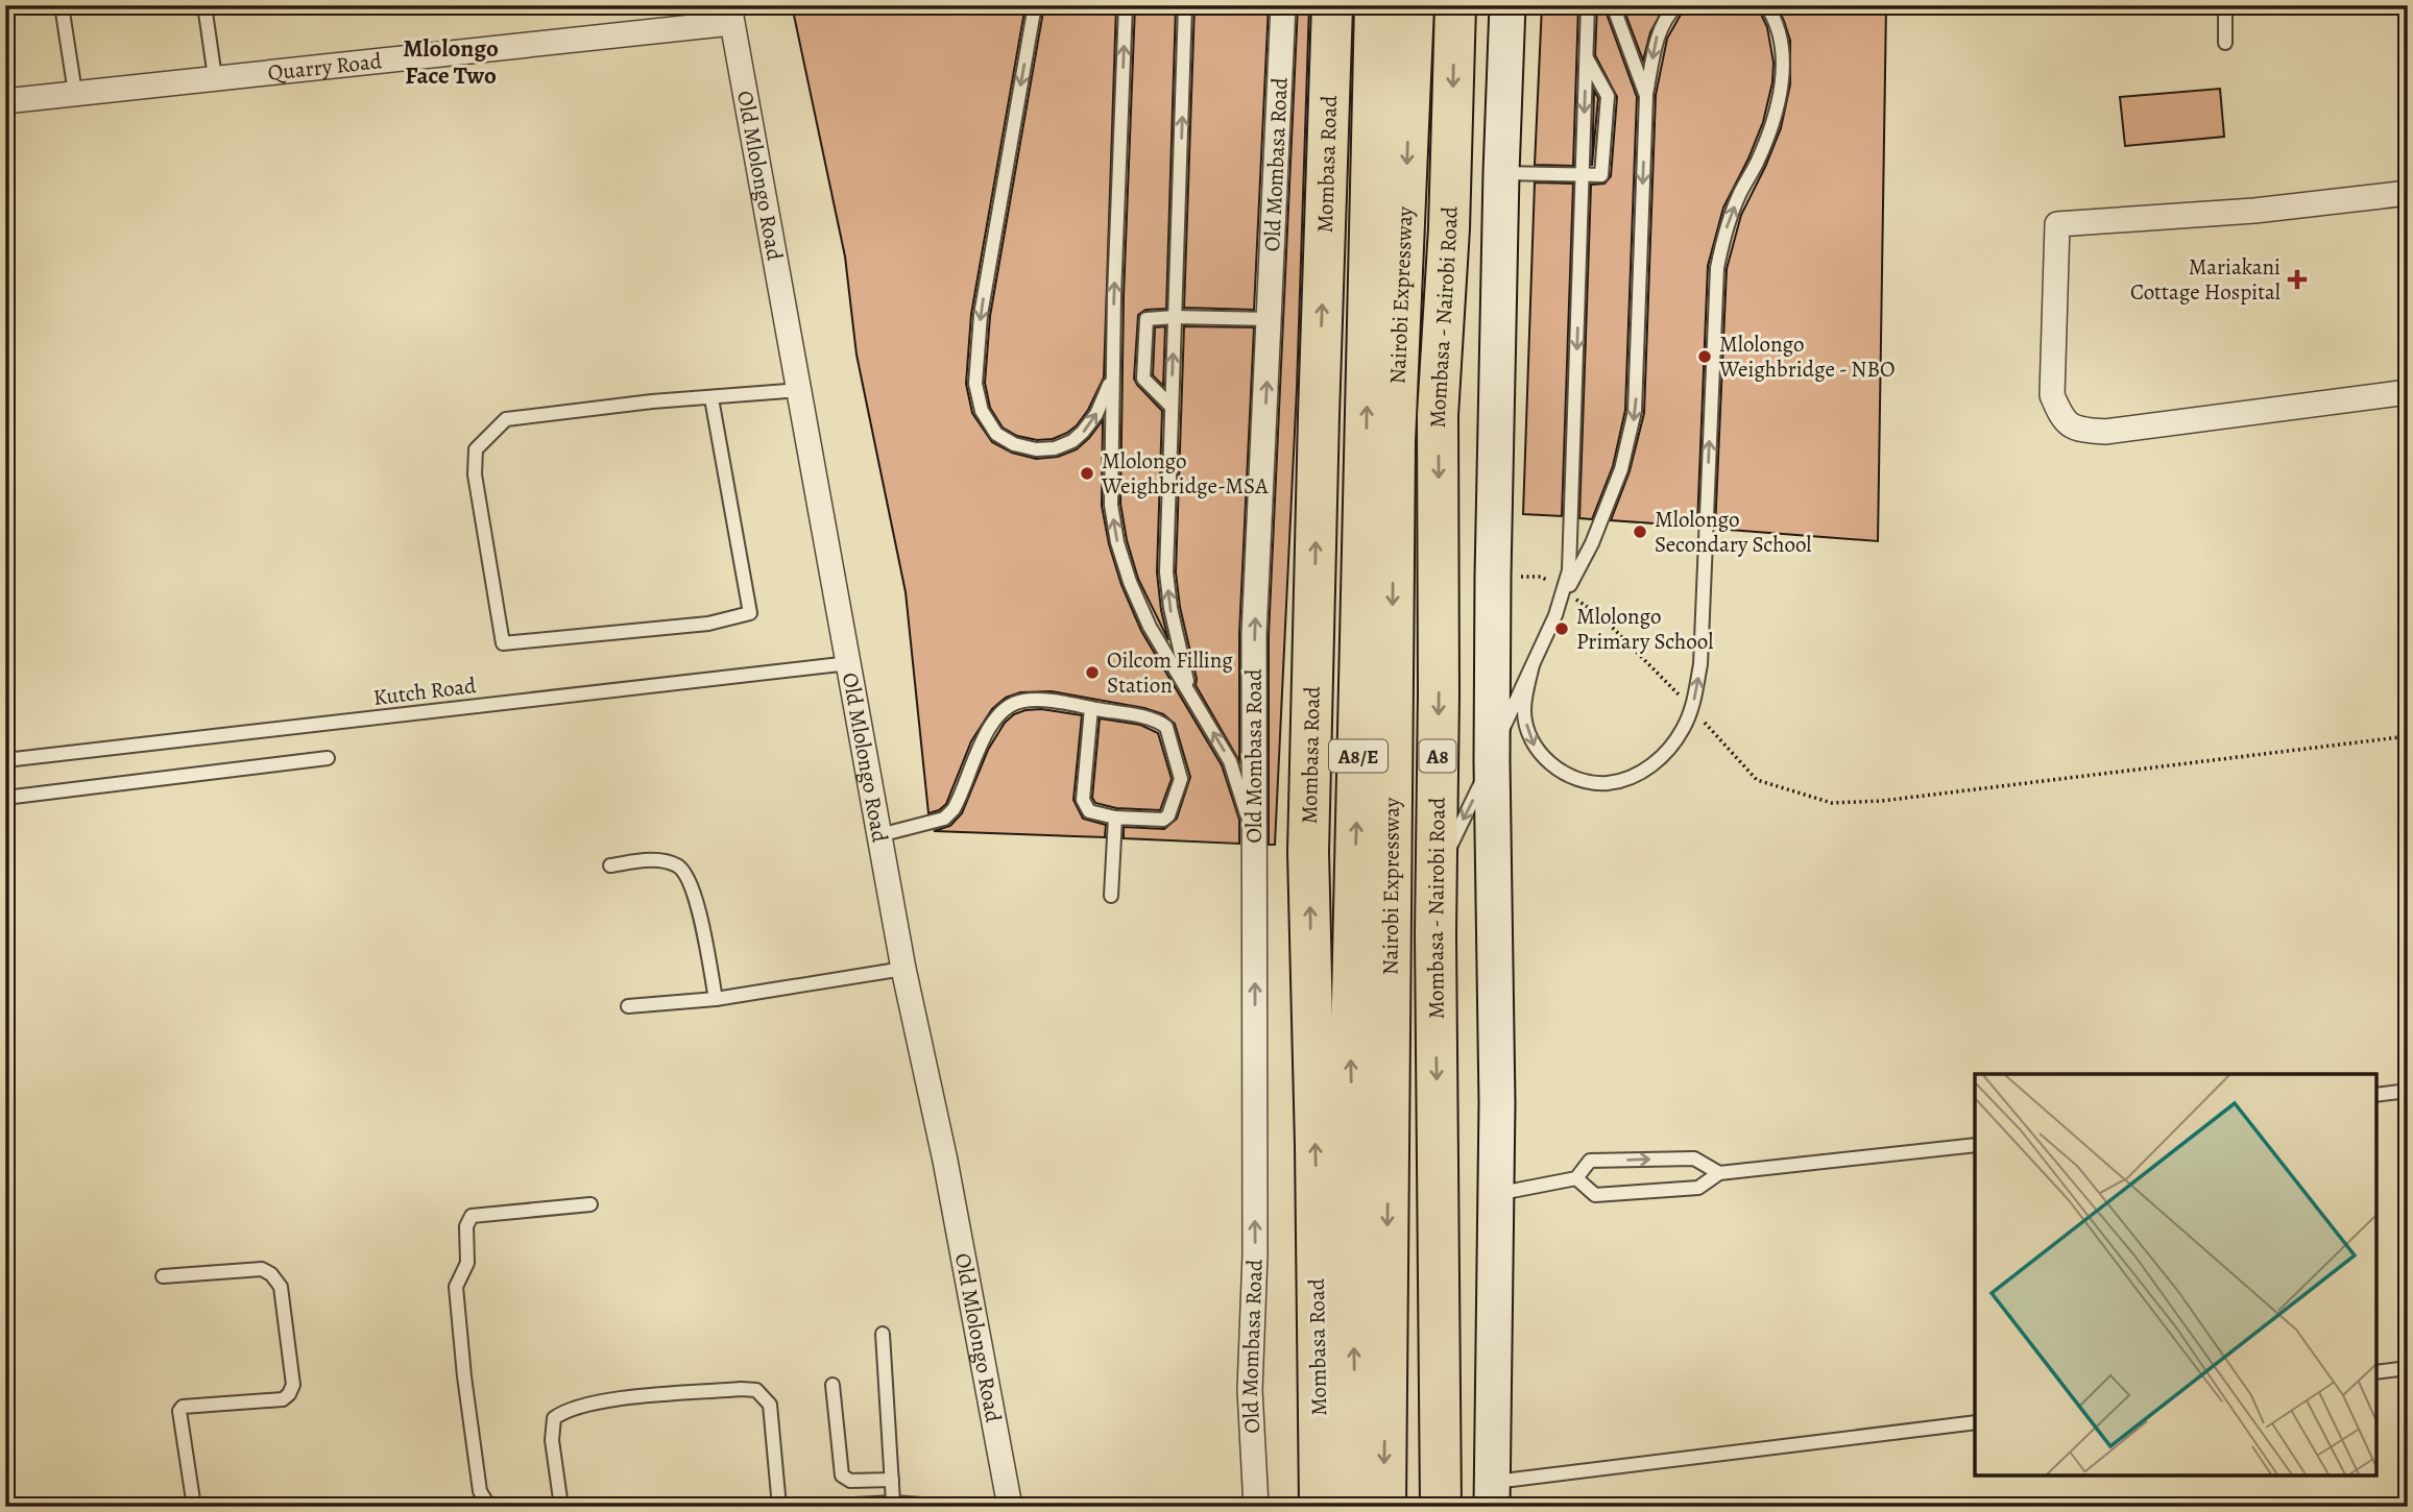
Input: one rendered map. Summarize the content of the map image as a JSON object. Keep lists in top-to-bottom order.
{
  "streets": {
    "highway": [
      "Mombasa Road",
      "Nairobi Expressway",
      "Mombasa - Nairobi Road",
      "A8/E",
      "A8"
    ],
    "street": ["Quarry Road", "Old Mombasa Road", "Old Mlolongo Road"],
    "lane": ["Kutch Road"]
  },
  "crossings": [
    ["Quarry Road", "Old Mlolongo Road"],
    ["Old Mlolongo Road", "Kutch Road"]
  ],
  "one_way": ["Old Mombasa Road", "Mombasa Road", "Mombasa - Nairobi Road"],
  "districts": ["Mlolongo Face Two"],
  "places": {
    "health": ["Mariakani Cottage Hospital"],
    "other": [
      "Mlolongo Weighbridge - NBO",
      "Mlolongo Weighbridge-MSA",
      "Mlolongo Secondary School",
      "Mlolongo Primary School",
      "Oilcom Filling Station"
    ]
  }
}
